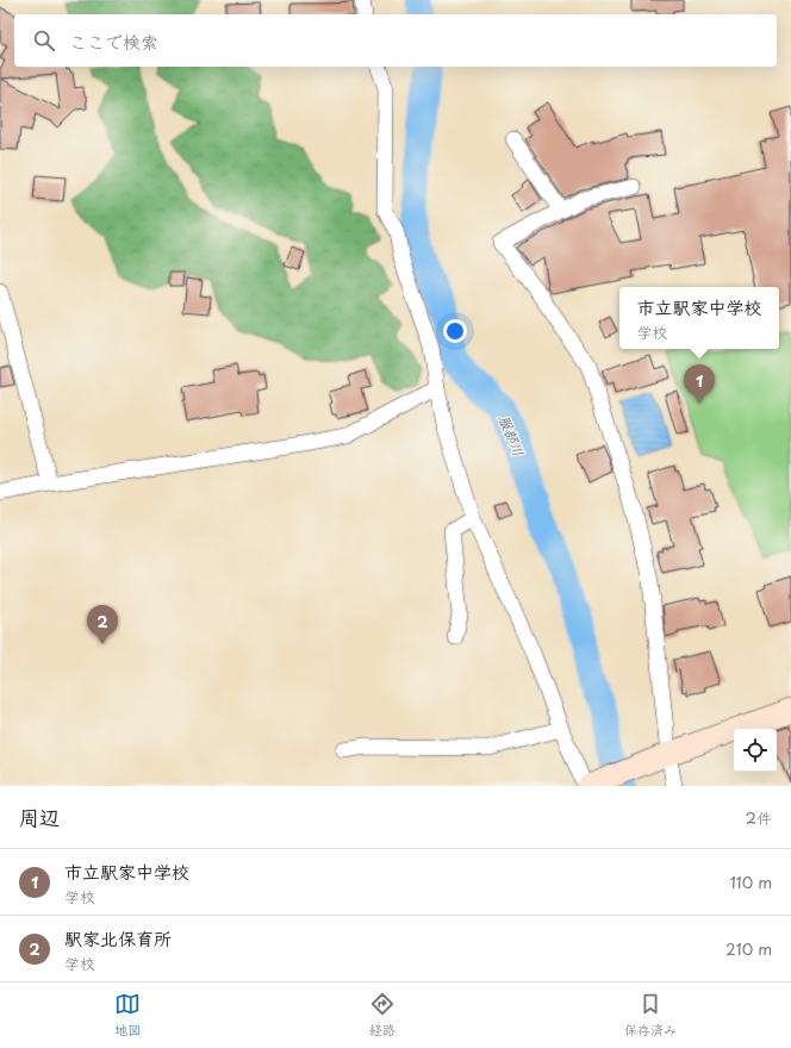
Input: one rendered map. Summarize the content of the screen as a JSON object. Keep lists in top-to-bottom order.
{
  "water": ["服部川"],
  "page": {
    "search": "ここで検索",
    "popup": ["市立駅家中学校", "学校"],
    "pins": ["1", "2"],
    "heading": ["周辺", "2件"],
    "list": [
      {
        "mark": "1",
        "name": "市立駅家中学校",
        "note": "学校",
        "value": "110 m"
      },
      {
        "mark": "2",
        "name": "駅家北保育所",
        "note": "学校",
        "value": "210 m"
      }
    ],
    "nav": ["地図", "経路", "保存済み"]
  }
}
